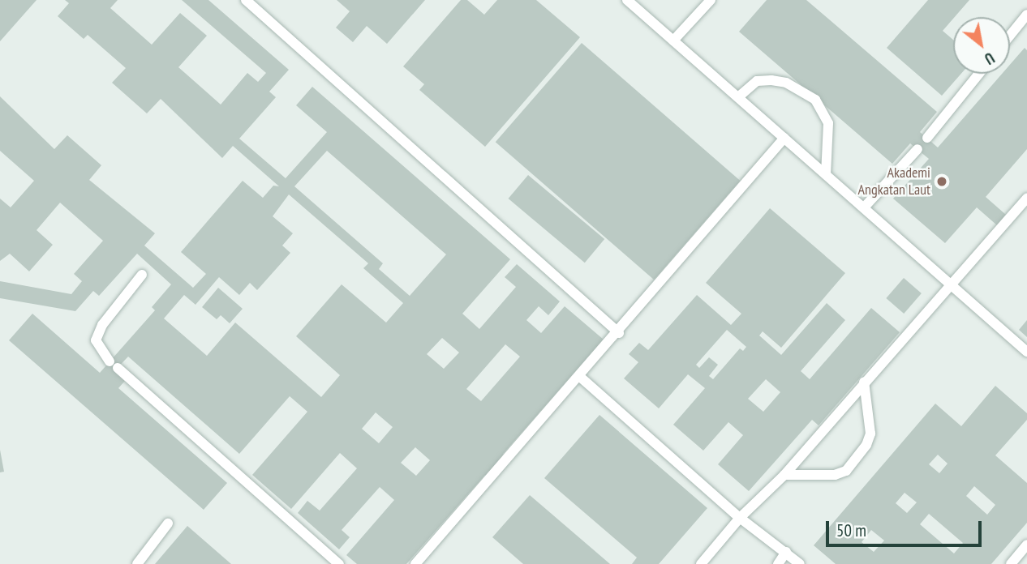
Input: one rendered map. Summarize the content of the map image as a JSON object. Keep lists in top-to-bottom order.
{
  "places": ["Akademi Angkatan Laut"],
  "scale_bar": "50 m",
  "north": "bottom right"
}
